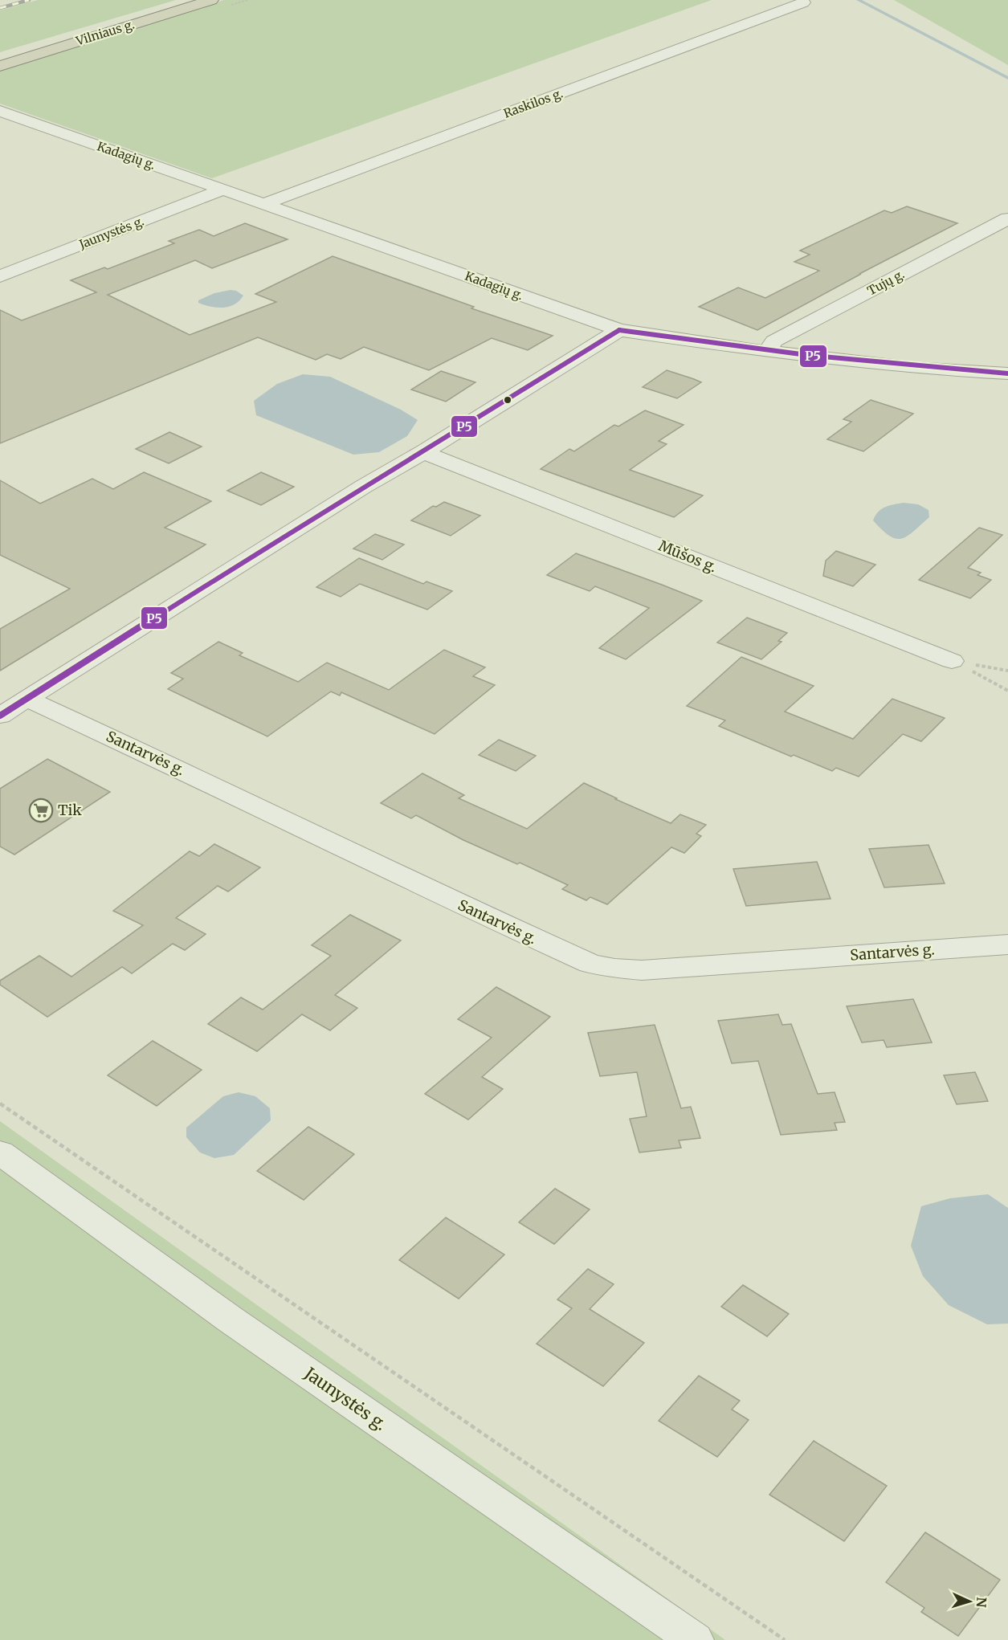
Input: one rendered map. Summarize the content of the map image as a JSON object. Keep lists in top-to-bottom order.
{
  "streets": {
    "highway": ["Vilniaus g."],
    "street": [
      "Raskilos g.",
      "Kadagių g.",
      "Jaunystės g.",
      "Tujų g.",
      "Mūšos g.",
      "Santarvės g."
    ]
  },
  "crossings": [
    ["Raskilos g.", "Kadagių g."],
    ["Kadagių g.", "Jaunystės g."],
    ["Kadagių g.", "Tujų g."]
  ],
  "places": {
    "supermarket": ["Tik"]
  },
  "lines": ["transit line P5"],
  "north": "right"
}
